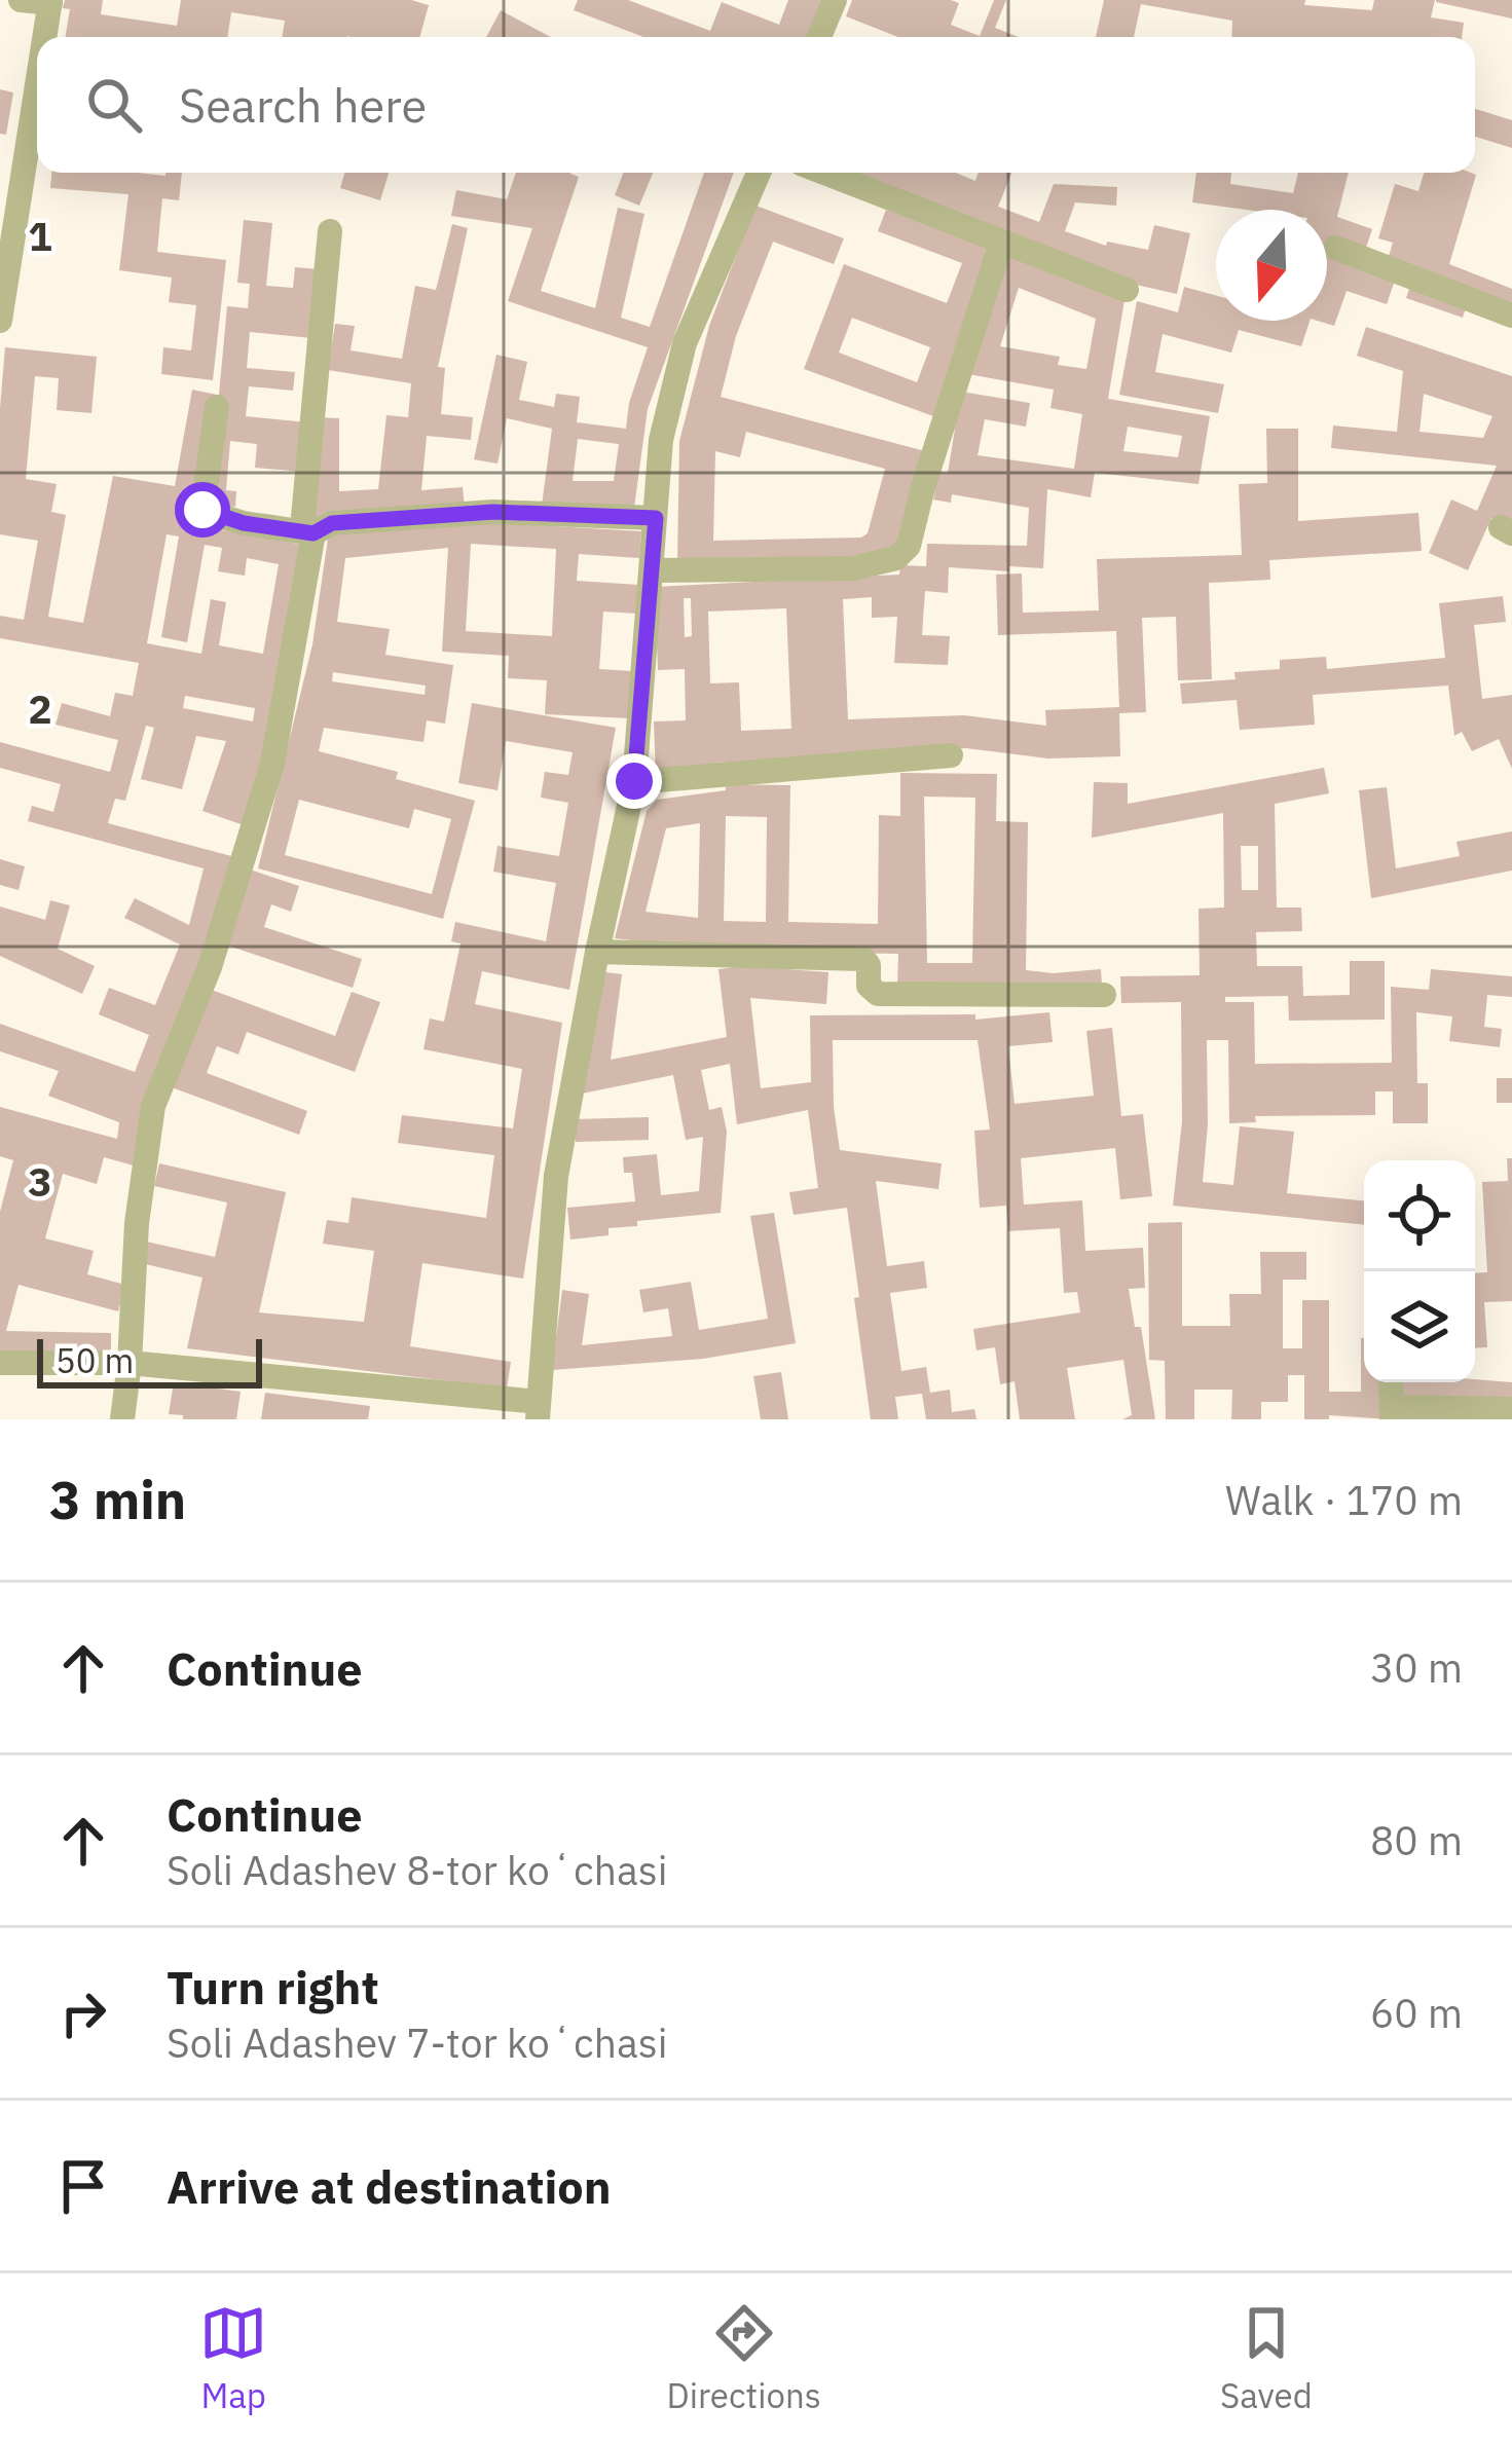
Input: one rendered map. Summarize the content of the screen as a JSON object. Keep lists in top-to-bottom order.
{
  "scale_bar": "50 m",
  "north": "bottom",
  "page": {
    "search": "Search here",
    "scale": "50 m",
    "heading": ["3 min", "Walk · 170 m"],
    "list": [
      ["Continue", "30 m"],
      ["Continue", "Soli Adashev 8-tor koʻchasi", "80 m"],
      ["Turn right", "Soli Adashev 7-tor koʻchasi", "60 m"],
      "Arrive at destination"
    ],
    "nav": ["Map", "Directions", "Saved"]
  },
  "grid": {
    "rows": ["1", "2", "3"]
  }
}
